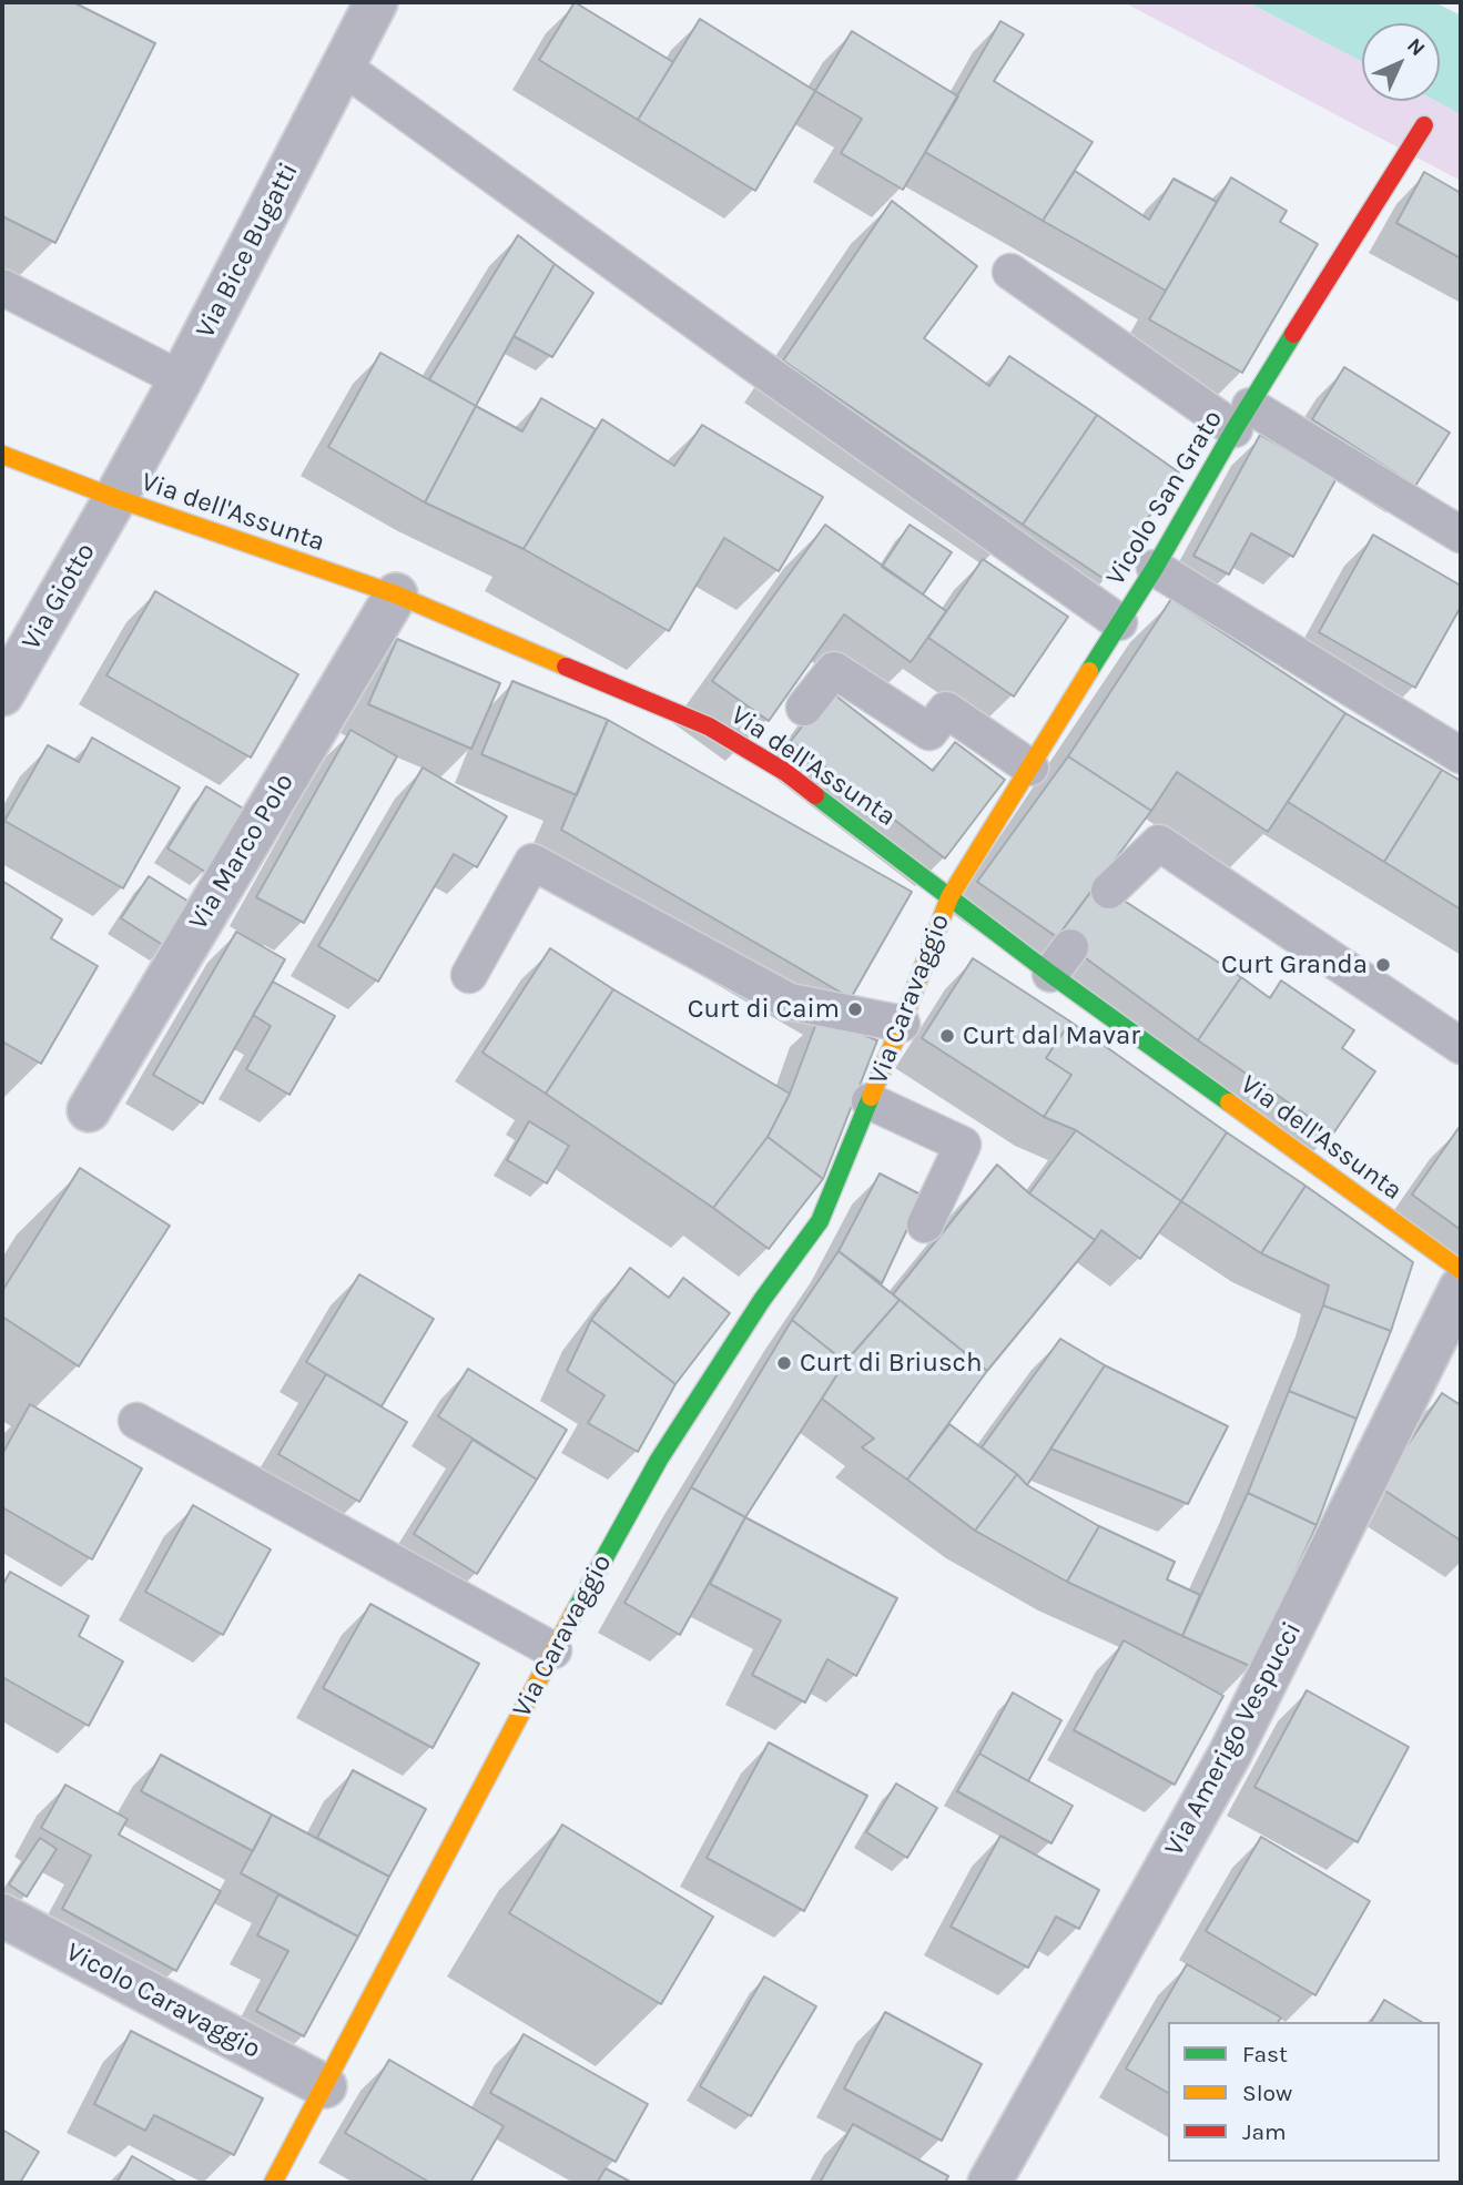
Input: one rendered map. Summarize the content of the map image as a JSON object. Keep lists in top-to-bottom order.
{
  "streets": {
    "street": [
      "Via Bice Bugatti",
      "Vicolo San Grato",
      "Via dell'Assunta",
      "Via Giotto",
      "Via Marco Polo",
      "Via Caravaggio",
      "Via Amerigo Vespucci",
      "Vicolo Caravaggio"
    ]
  },
  "crossings": [
    ["Via Bice Bugatti", "Via dell'Assunta"],
    ["Via Bice Bugatti", "Via Giotto"],
    ["Vicolo San Grato", "Via dell'Assunta"],
    ["Vicolo San Grato", "Via Caravaggio"],
    ["Via dell'Assunta", "Via Giotto"],
    ["Via dell'Assunta", "Via Marco Polo"],
    ["Via dell'Assunta", "Via Caravaggio"],
    ["Via Caravaggio", "Vicolo Caravaggio"]
  ],
  "places": [
    "Curt Granda",
    "Curt di Caim",
    "Curt dal Mavar",
    "Curt di Briusch"
  ],
  "legend": ["Fast", "Slow", "Jam"],
  "north": "top right"
}
